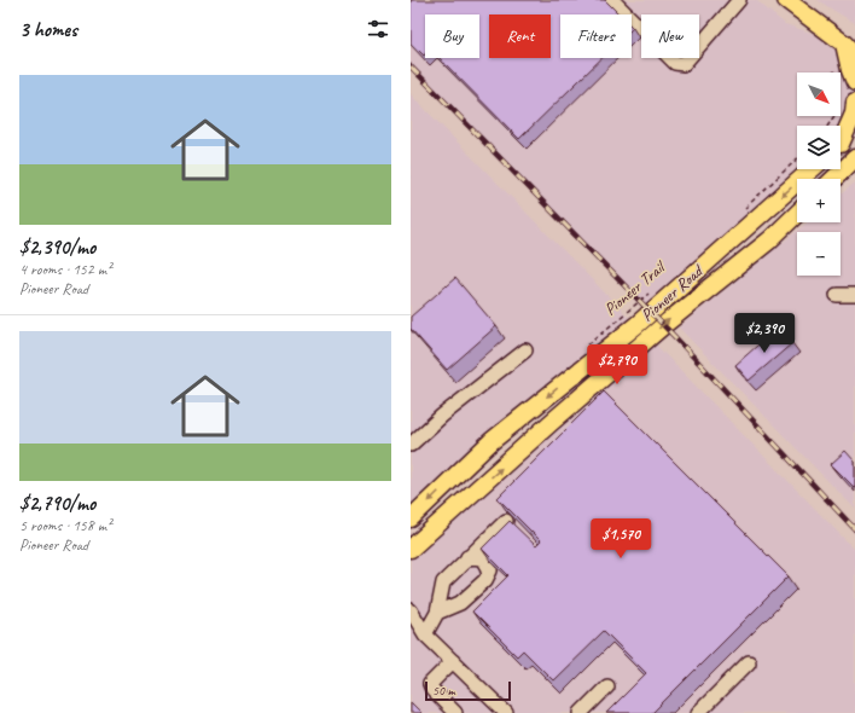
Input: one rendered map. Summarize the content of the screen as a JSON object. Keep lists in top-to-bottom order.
{
  "streets": {
    "main road": ["Pioneer Road"],
    "path": ["Pioneer Trail"]
  },
  "scale_bar": "50 m",
  "north": "bottom right",
  "page": {
    "heading": "3 homes",
    "chip": [
      "Buy",
      "Rent",
      "Filters",
      "New"
    ],
    "list": [
      {
        "name": "$2,390/mo",
        "note": "4 rooms · 152 m² · Pioneer Road"
      },
      {
        "name": "$2,790/mo",
        "note": "5 rooms · 158 m² · Pioneer Road"
      }
    ],
    "map_buttons": ["+", "−"],
    "price": ["$2,390", "$2,790", "$1,570"],
    "scale": "50 m"
  }
}
